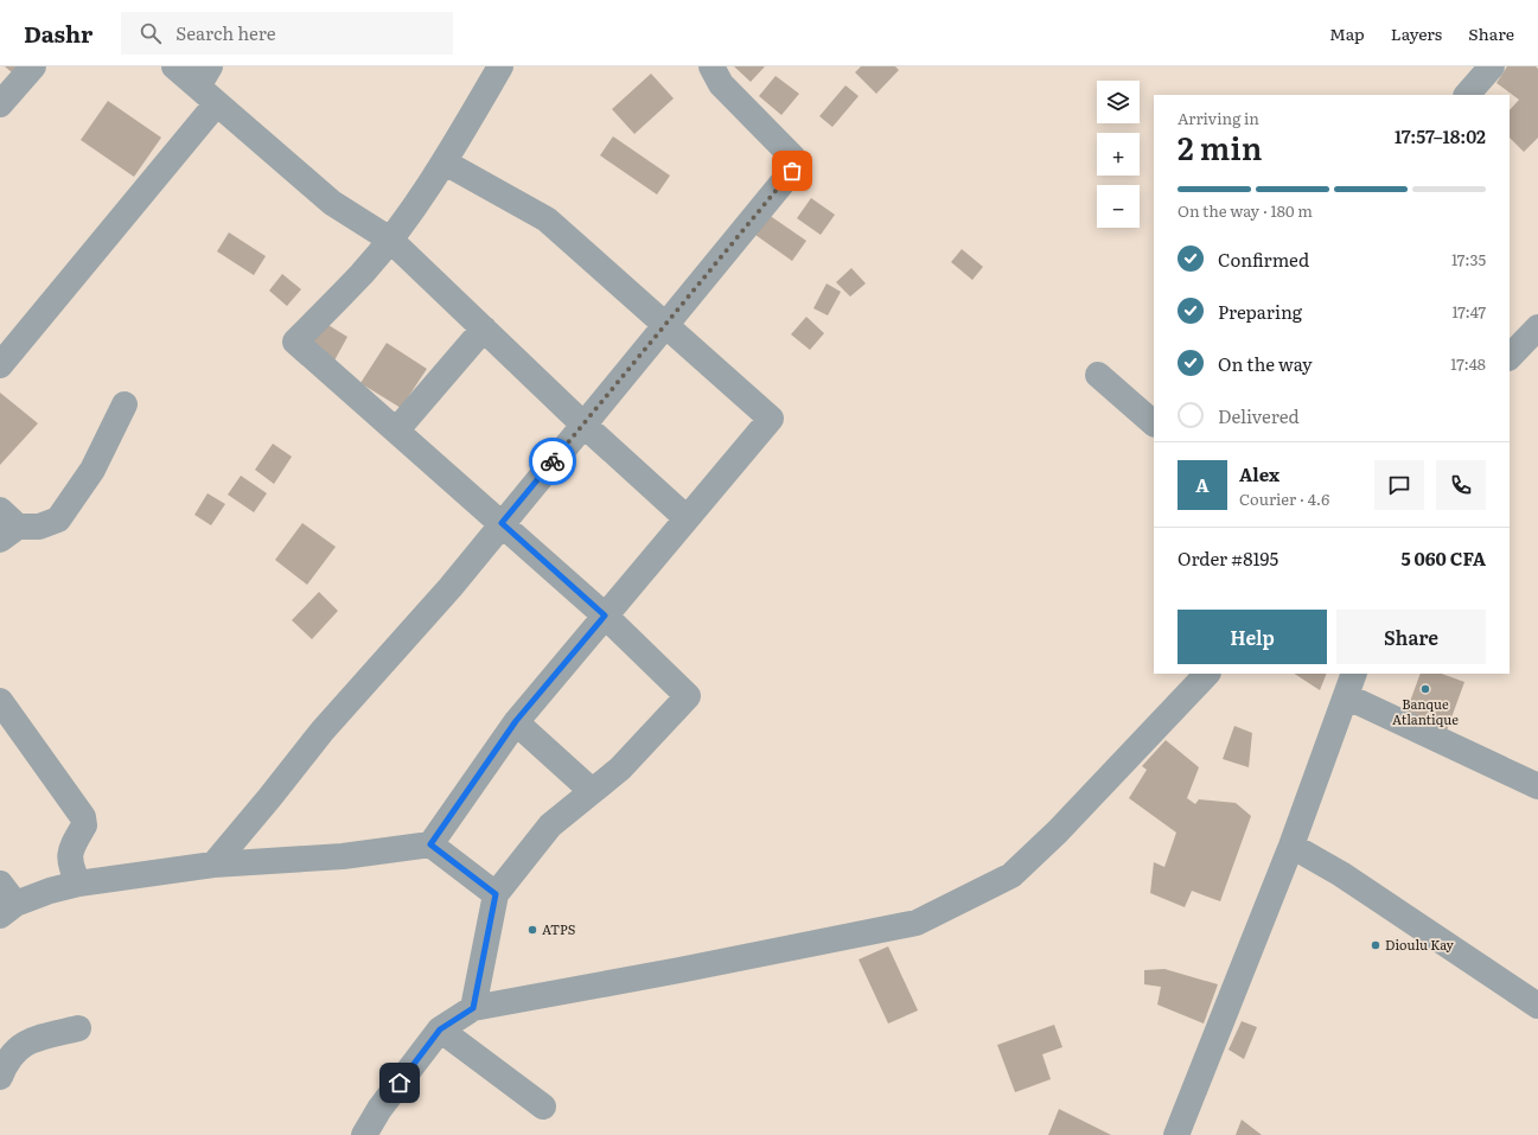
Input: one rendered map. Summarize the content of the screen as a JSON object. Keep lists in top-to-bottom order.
{
  "places": ["Banque Atlantique", "ATPS", "Dioulu Kay"],
  "page": {
    "header": "Dashr",
    "search": "Search here",
    "nav": ["Map", "Layers", "Share"],
    "map_buttons": ["+", "−"],
    "heading": ["2 min", "Arriving in", "17:57–18:02"],
    "panel": [
      "Alex",
      "Courier · 4.6",
      "Order #8195",
      "5 060 CFA"
    ],
    "bar": "On the way · 180 m",
    "list": [
      ["Confirmed", "17:35"],
      ["Preparing", "17:47"],
      ["On the way", "17:48"],
      "Delivered"
    ],
    "round": "A",
    "buttons": ["Help", "Share"]
  }
}
